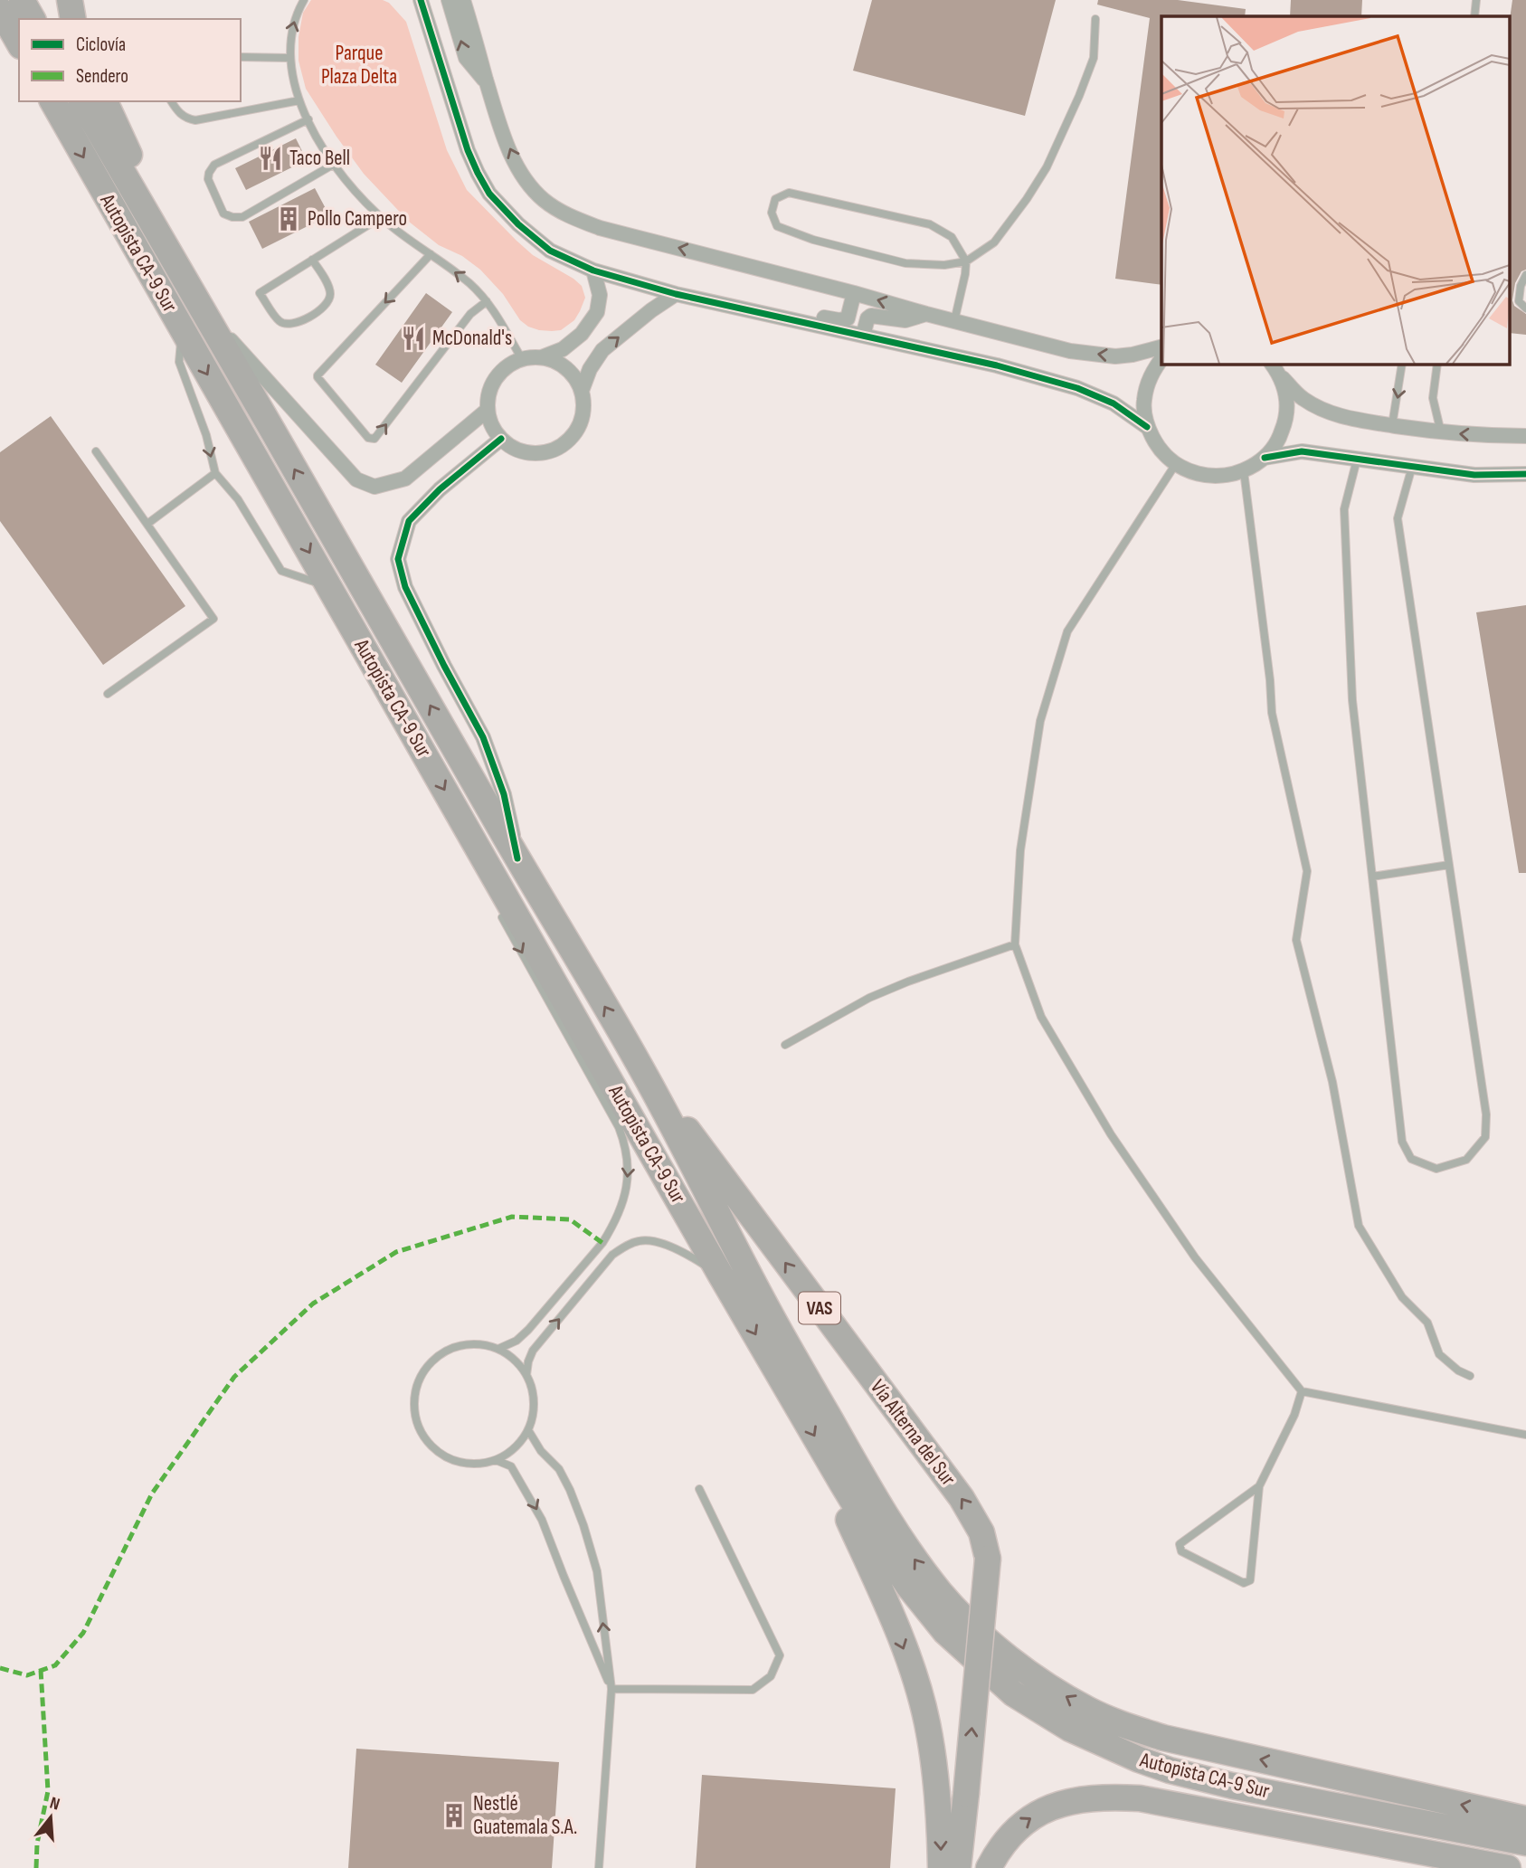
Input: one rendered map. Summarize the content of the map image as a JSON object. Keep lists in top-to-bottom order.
{
  "streets": {
    "highway": ["Autopista CA-9 Sur", "VAS", "Vía Alterna del Sur"]
  },
  "crossings": [
    ["Autopista CA-9 Sur", "Vía Alterna del Sur"]
  ],
  "parks": ["Parque Plaza Delta"],
  "places": {
    "restaurant": ["Taco Bell", "McDonald's"],
    "building": ["Pollo Campero", "Nestlé Guatemala S.A."]
  },
  "legend": ["Ciclovía", "Sendero"],
  "north": "top"
}
